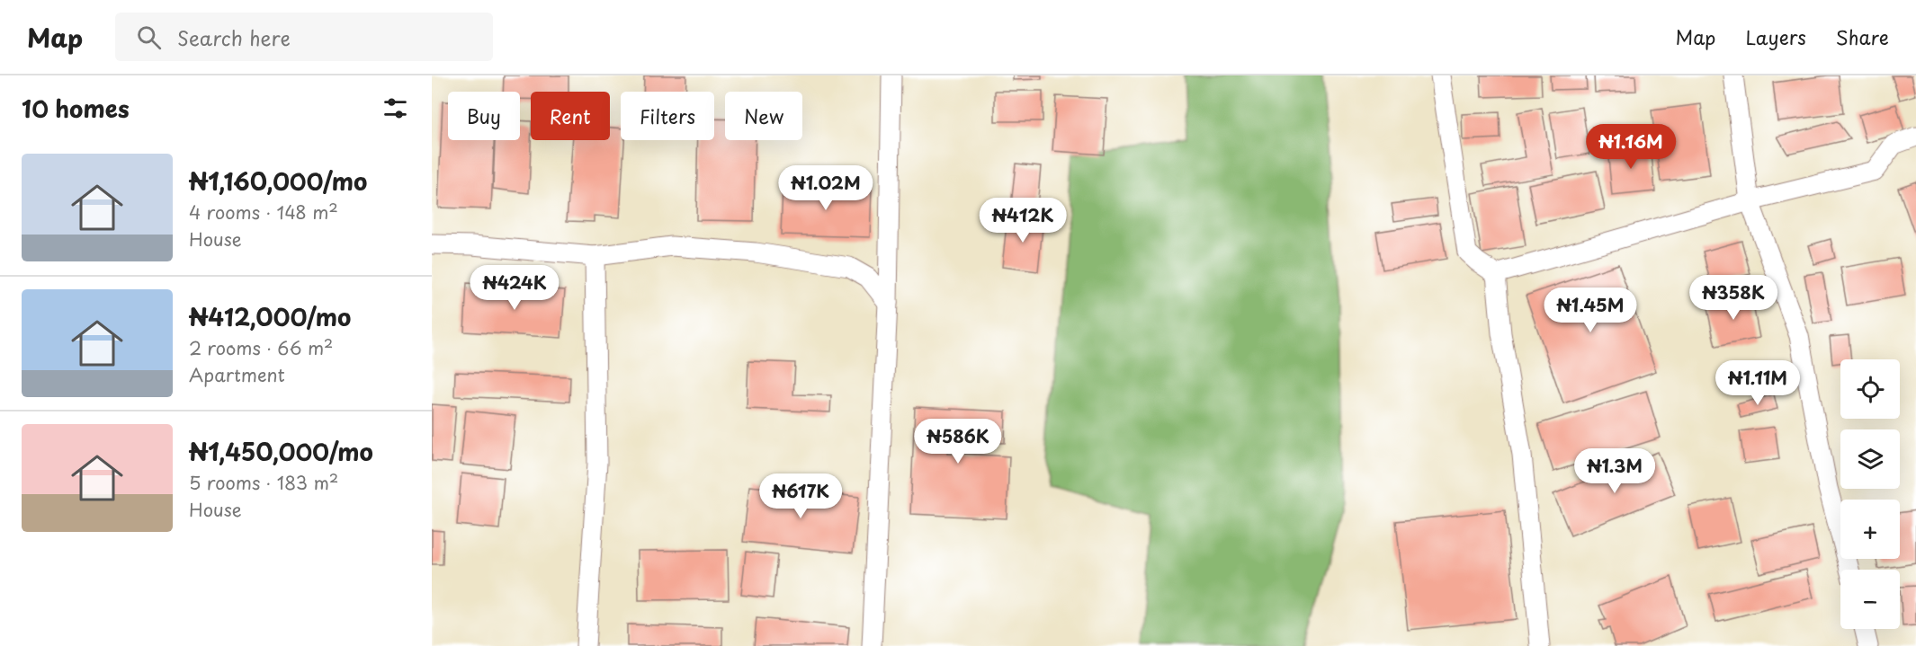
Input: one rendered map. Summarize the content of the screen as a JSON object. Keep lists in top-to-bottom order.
{
  "page": {
    "header": "Map",
    "search": "Search here",
    "nav": ["Map", "Layers", "Share"],
    "heading": "10 homes",
    "chip": [
      "Buy",
      "Rent",
      "Filters",
      "New"
    ],
    "price": [
      "₦1.16M",
      "₦1.02M",
      "₦412K",
      "₦424K",
      "₦358K",
      "₦1.45M",
      "₦1.11M",
      "₦586K",
      "₦1.3M",
      "₦617K"
    ],
    "list": [
      {
        "name": "₦1,160,000/mo",
        "note": "4 rooms · 148 m² · House"
      },
      {
        "name": "₦412,000/mo",
        "note": "2 rooms · 66 m² · Apartment"
      },
      {
        "name": "₦1,450,000/mo",
        "note": "5 rooms · 183 m² · House"
      }
    ],
    "map_buttons": ["+", "−"]
  }
}
